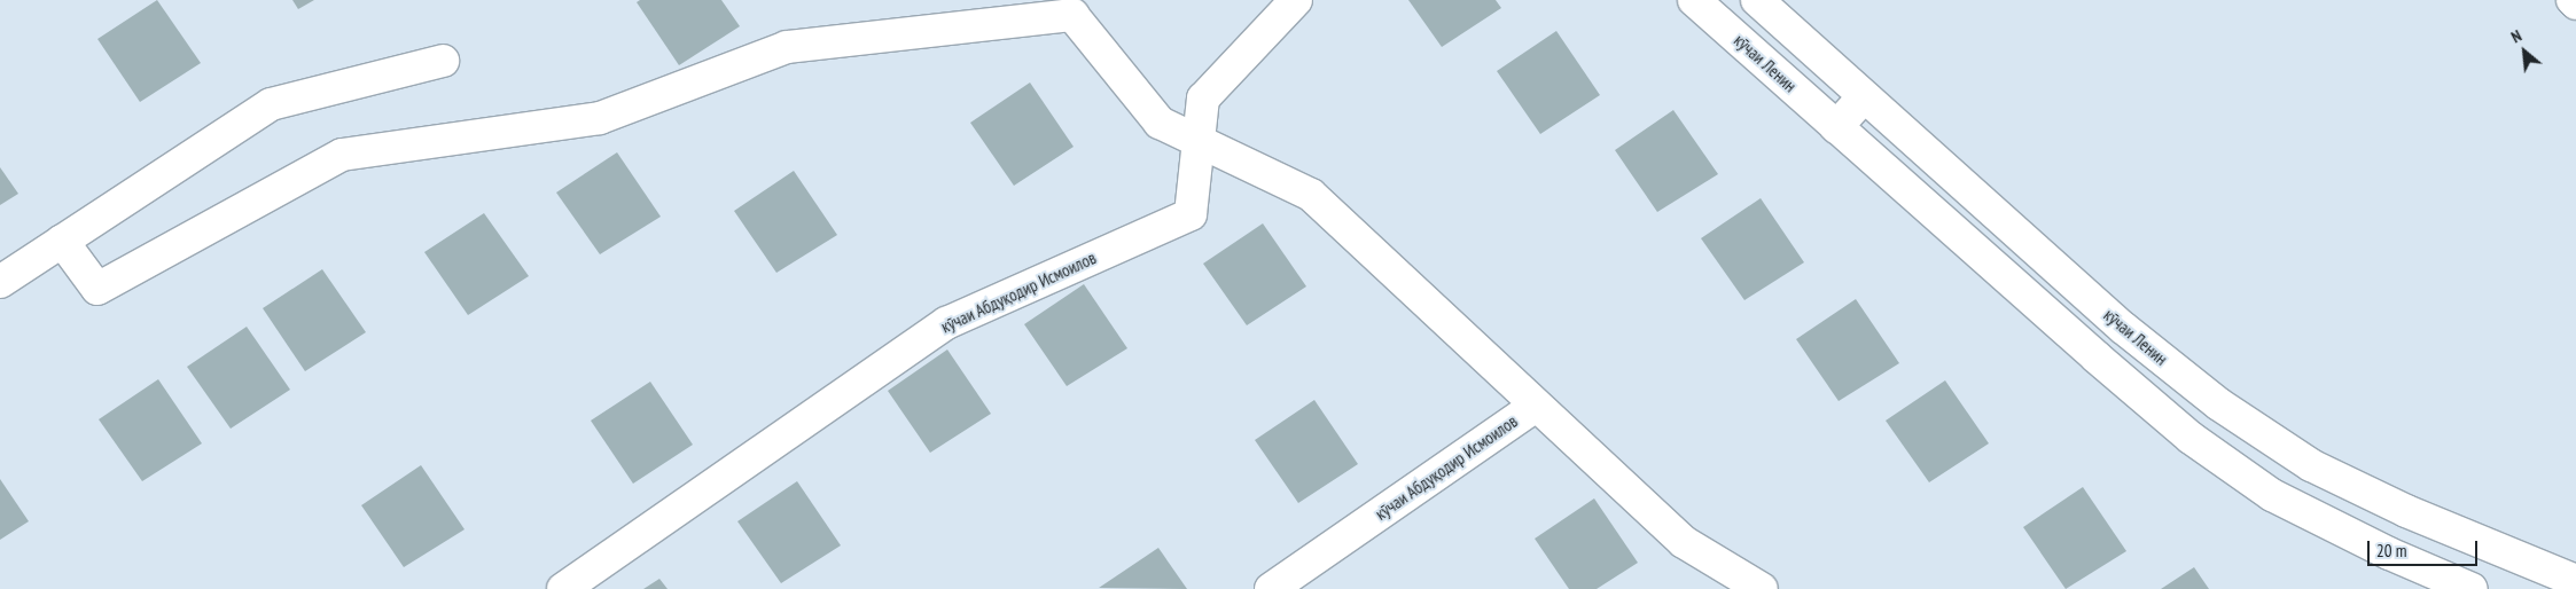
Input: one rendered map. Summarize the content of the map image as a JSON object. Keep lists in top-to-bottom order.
{
  "streets": {
    "street": ["кӯчаи Ленин", "кӯчаи Абдуқодир Исмоилов"]
  },
  "scale_bar": "20 m",
  "north": "top left"
}
